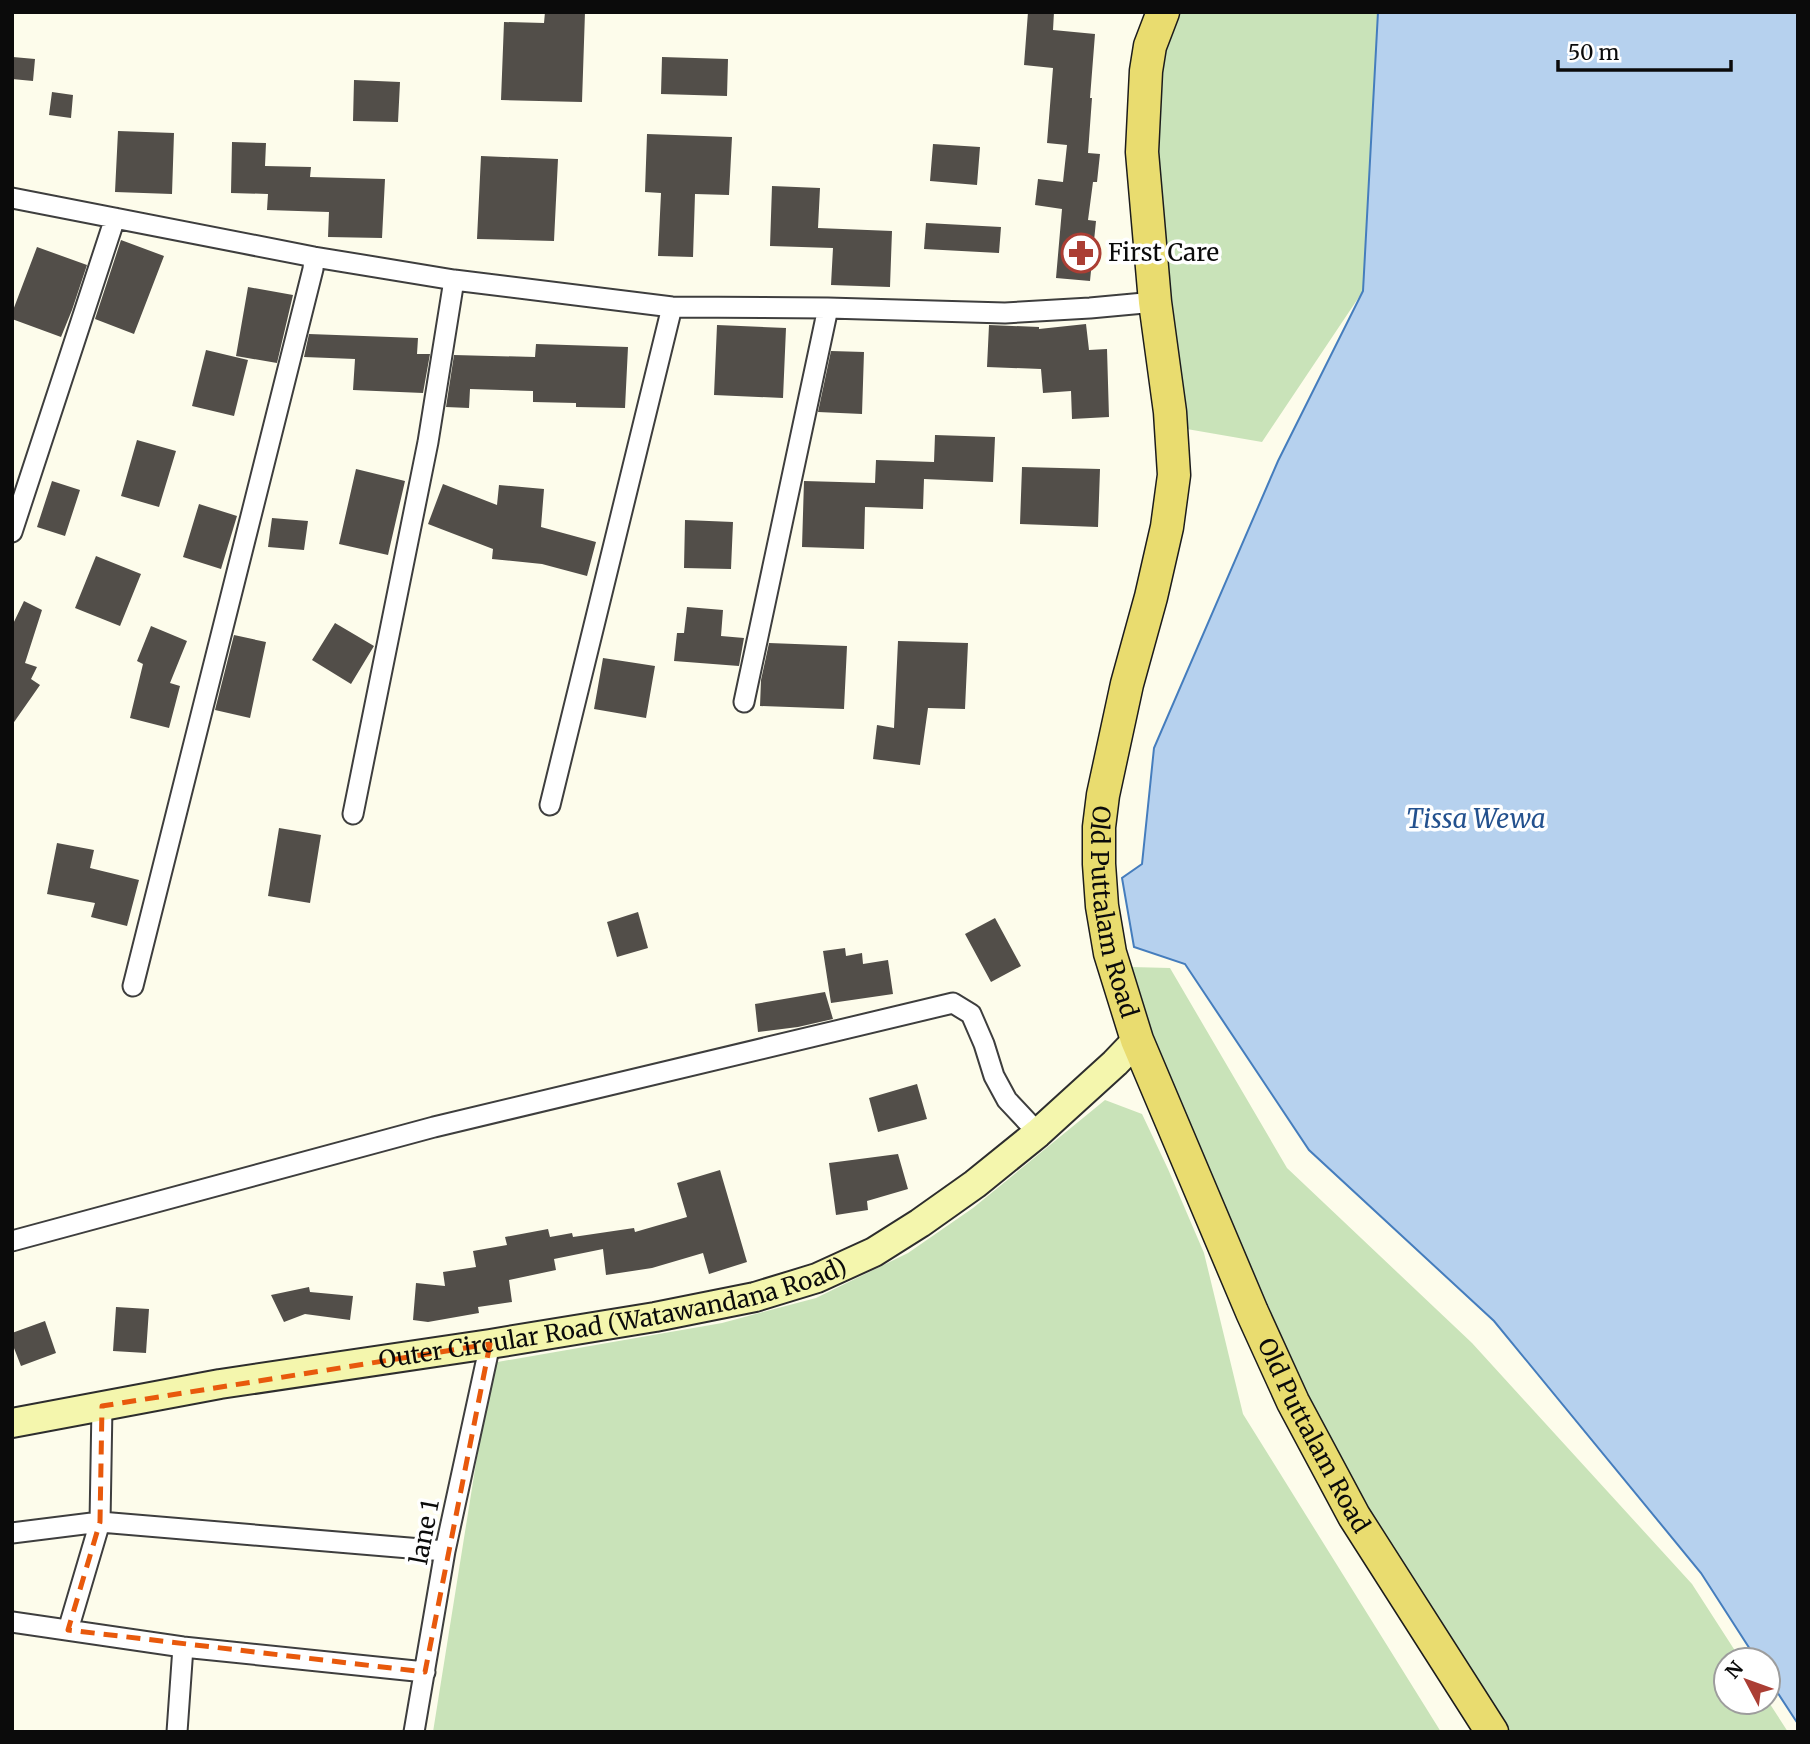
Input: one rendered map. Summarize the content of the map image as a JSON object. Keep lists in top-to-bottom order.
{
  "streets": {
    "main road": ["Old Puttalam Road", "Outer Circular Road (Watawandana Road)"],
    "street": ["lane 1"]
  },
  "crossings": [
    ["Old Puttalam Road", "Outer Circular Road (Watawandana Road)"],
    ["Outer Circular Road (Watawandana Road)", "lane 1"]
  ],
  "water": ["Tissa Wewa"],
  "places": {
    "pharmacy": ["First Care"]
  },
  "scale_bar": "50 m",
  "north": "top left"
}
